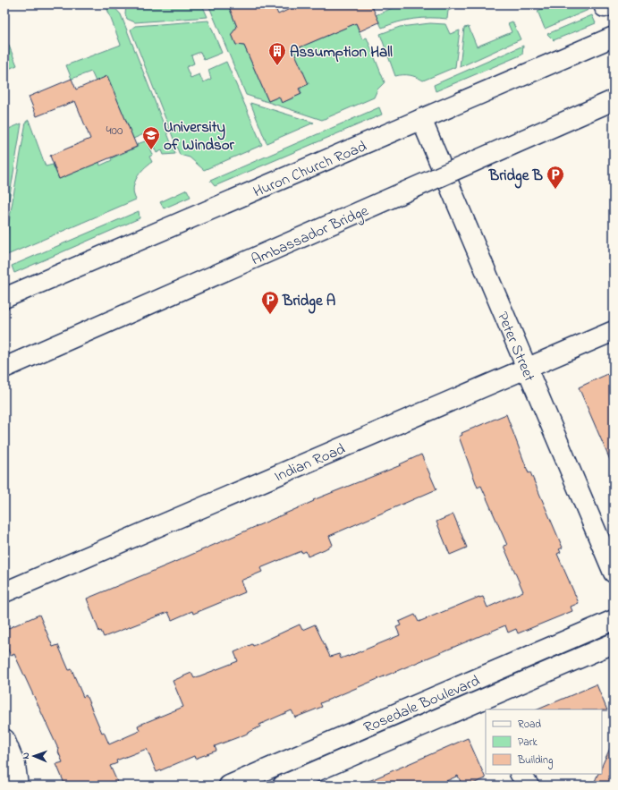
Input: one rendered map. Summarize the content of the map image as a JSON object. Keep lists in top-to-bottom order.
{
  "streets": {
    "main road": [
      "Huron Church Road",
      "Ambassador Bridge",
      "Peter Street",
      "Indian Road",
      "Rosedale Boulevard"
    ]
  },
  "crossings": [
    ["Huron Church Road", "Peter Street"],
    ["Peter Street", "Indian Road"]
  ],
  "places": {
    "building": ["Assumption Hall"],
    "school or university": ["University of Windsor"],
    "parking": ["Bridge B", "Bridge A"]
  },
  "house_numbers": ["400"],
  "legend": ["Road", "Park", "Building"],
  "north": "left"
}
